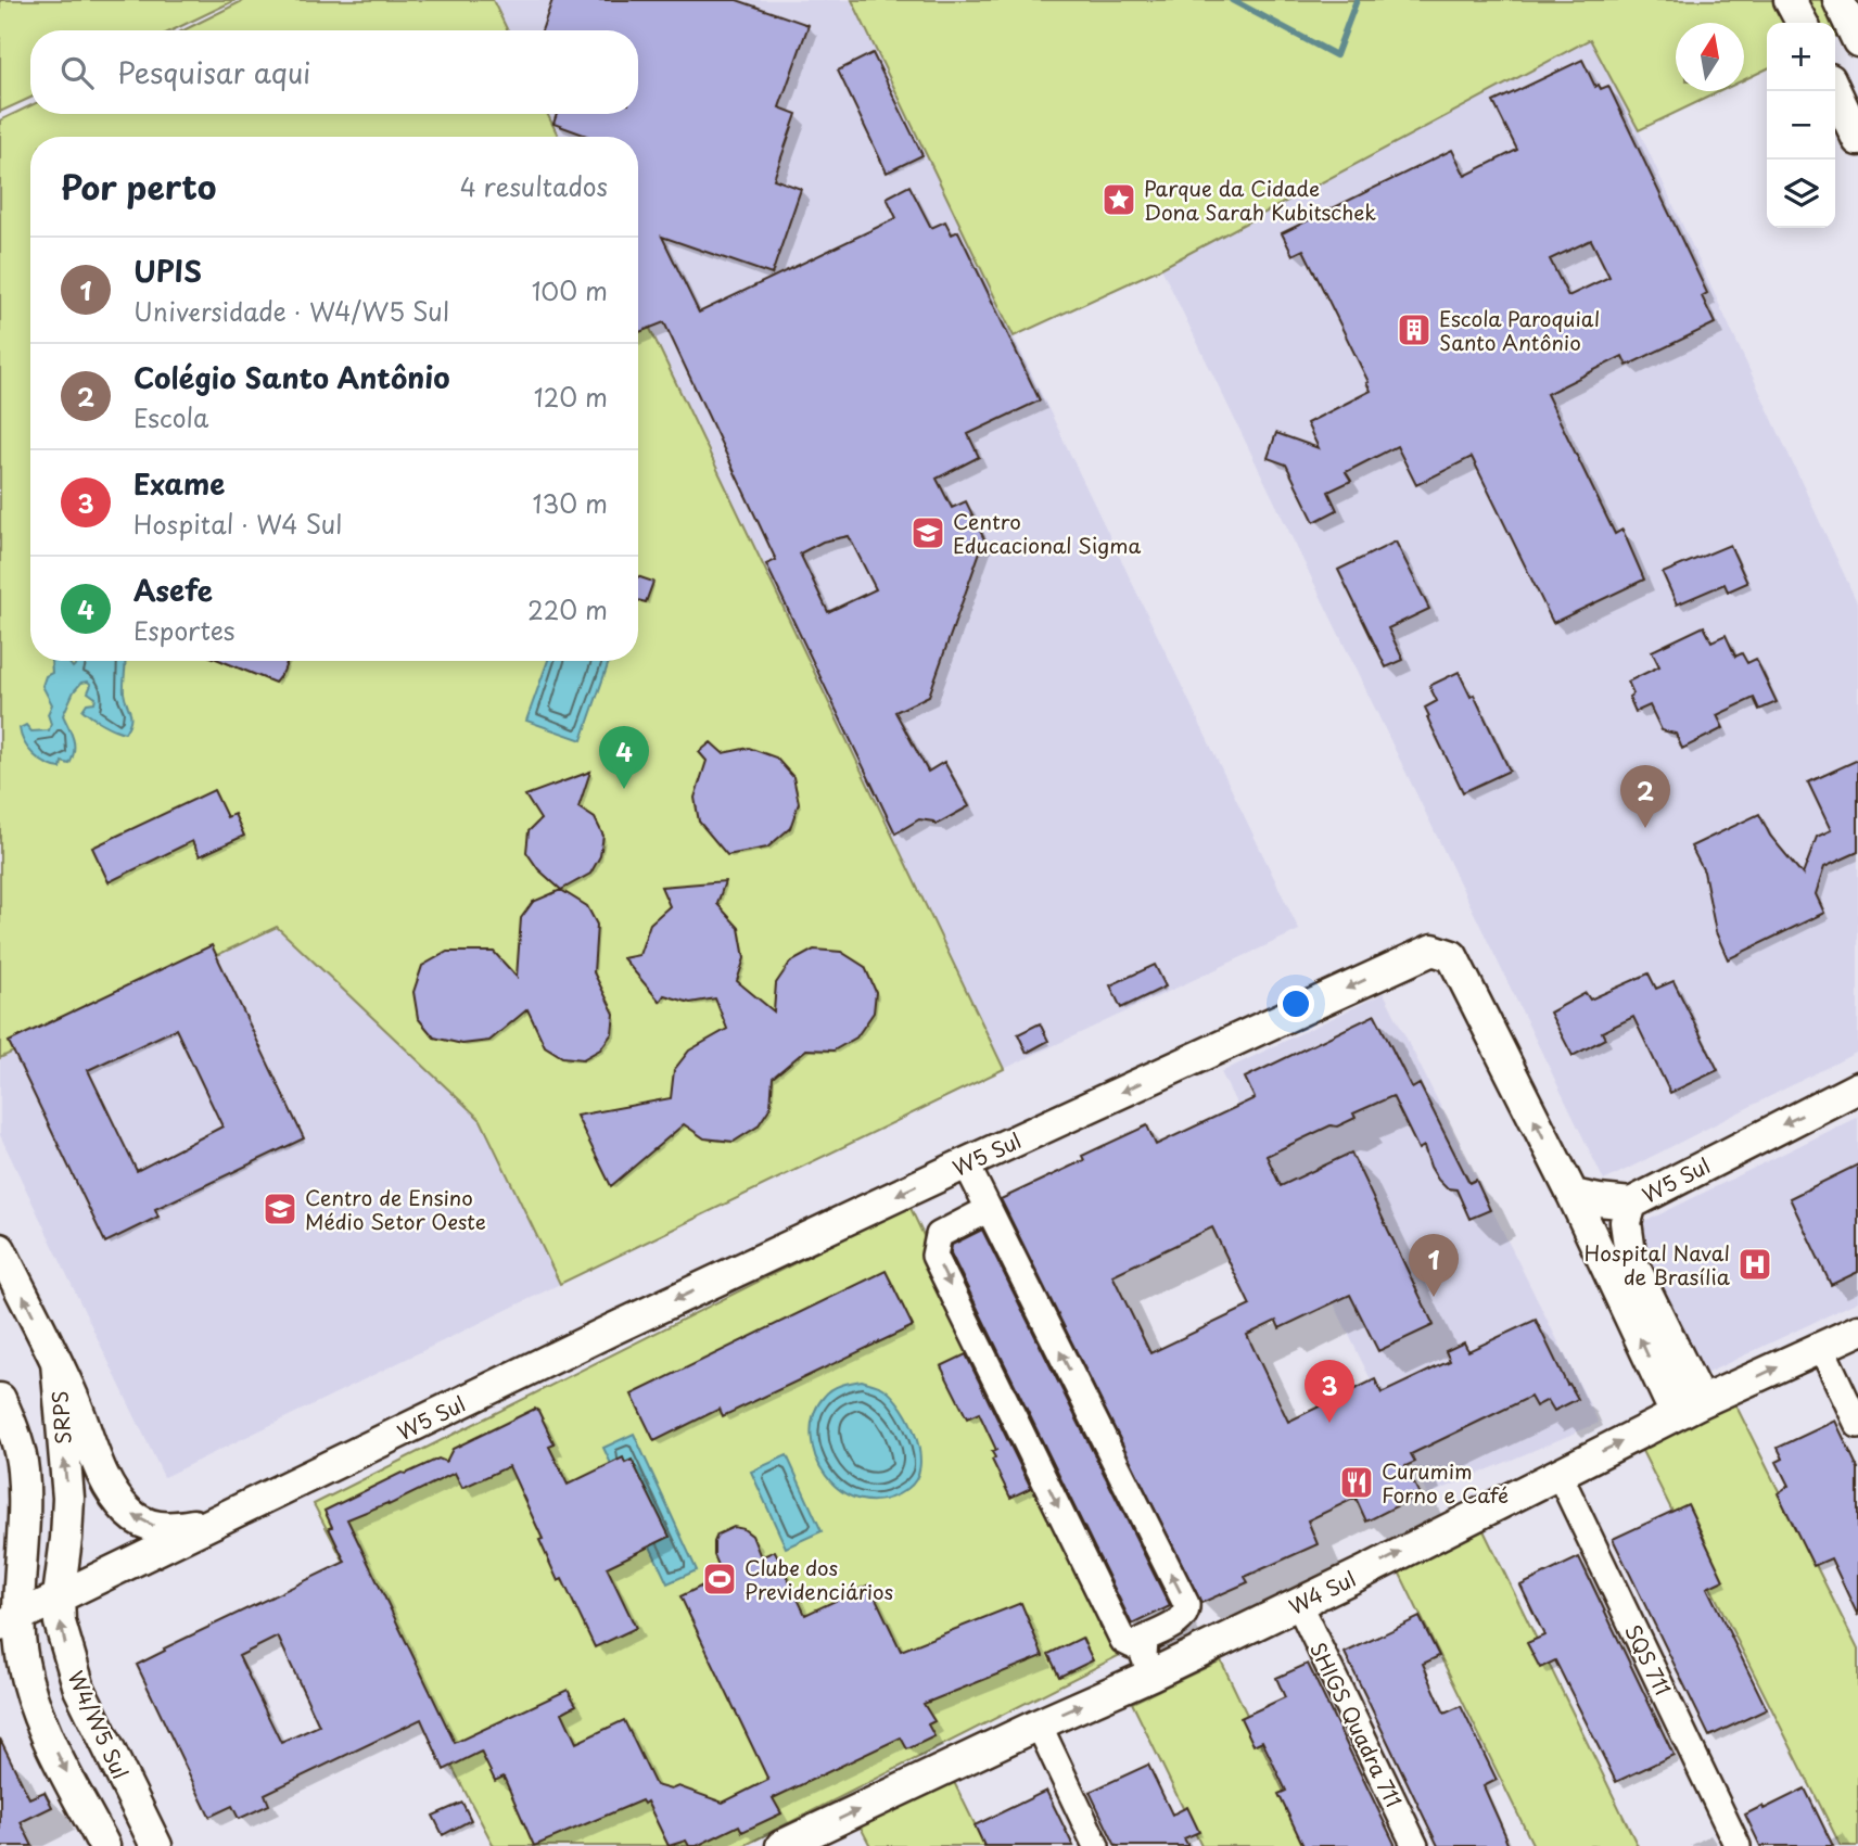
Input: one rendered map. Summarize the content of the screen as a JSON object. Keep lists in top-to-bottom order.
{
  "streets": {
    "main road": [
      "W5 Sul",
      "SRPS",
      "W4 Sul",
      "W4/W5 Sul"
    ],
    "street": ["SQS 711", "SHIGS Quadra 711"]
  },
  "crossings": [
    ["W5 Sul", "SRPS"],
    ["W5 Sul", "W4/W5 Sul"],
    ["SRPS", "W4/W5 Sul"],
    ["W4 Sul", "SQS 711"],
    ["W4 Sul", "SHIGS Quadra 711"]
  ],
  "one_way": ["W5 Sul", "W4 Sul"],
  "places": {
    "place": ["Parque da Cidade Dona Sarah Kubitschek"],
    "building": ["Escola Paroquial Santo Antônio"],
    "school or university": ["Centro Educacional Sigma", "Centro de Ensino Médio Setor Oeste"],
    "hospital": ["Hospital Naval de Brasília"],
    "restaurant": ["Curumim Forno e Café"],
    "sports": ["Clube dos Previdenciários"]
  },
  "north": "top",
  "page": {
    "map_buttons": ["+", "−"],
    "search": "Pesquisar aqui",
    "heading": ["Por perto", "4 resultados"],
    "list": [
      {
        "mark": "1",
        "name": "UPIS",
        "note": "Universidade · W4/W5 Sul",
        "value": "100 m"
      },
      {
        "mark": "2",
        "name": "Colégio Santo Antônio",
        "note": "Escola",
        "value": "120 m"
      },
      {
        "mark": "3",
        "name": "Exame",
        "note": "Hospital · W4 Sul",
        "value": "130 m"
      },
      {
        "mark": "4",
        "name": "Asefe",
        "note": "Esportes",
        "value": "220 m"
      }
    ],
    "pins": [
      "4",
      "2",
      "1",
      "3"
    ]
  }
}
